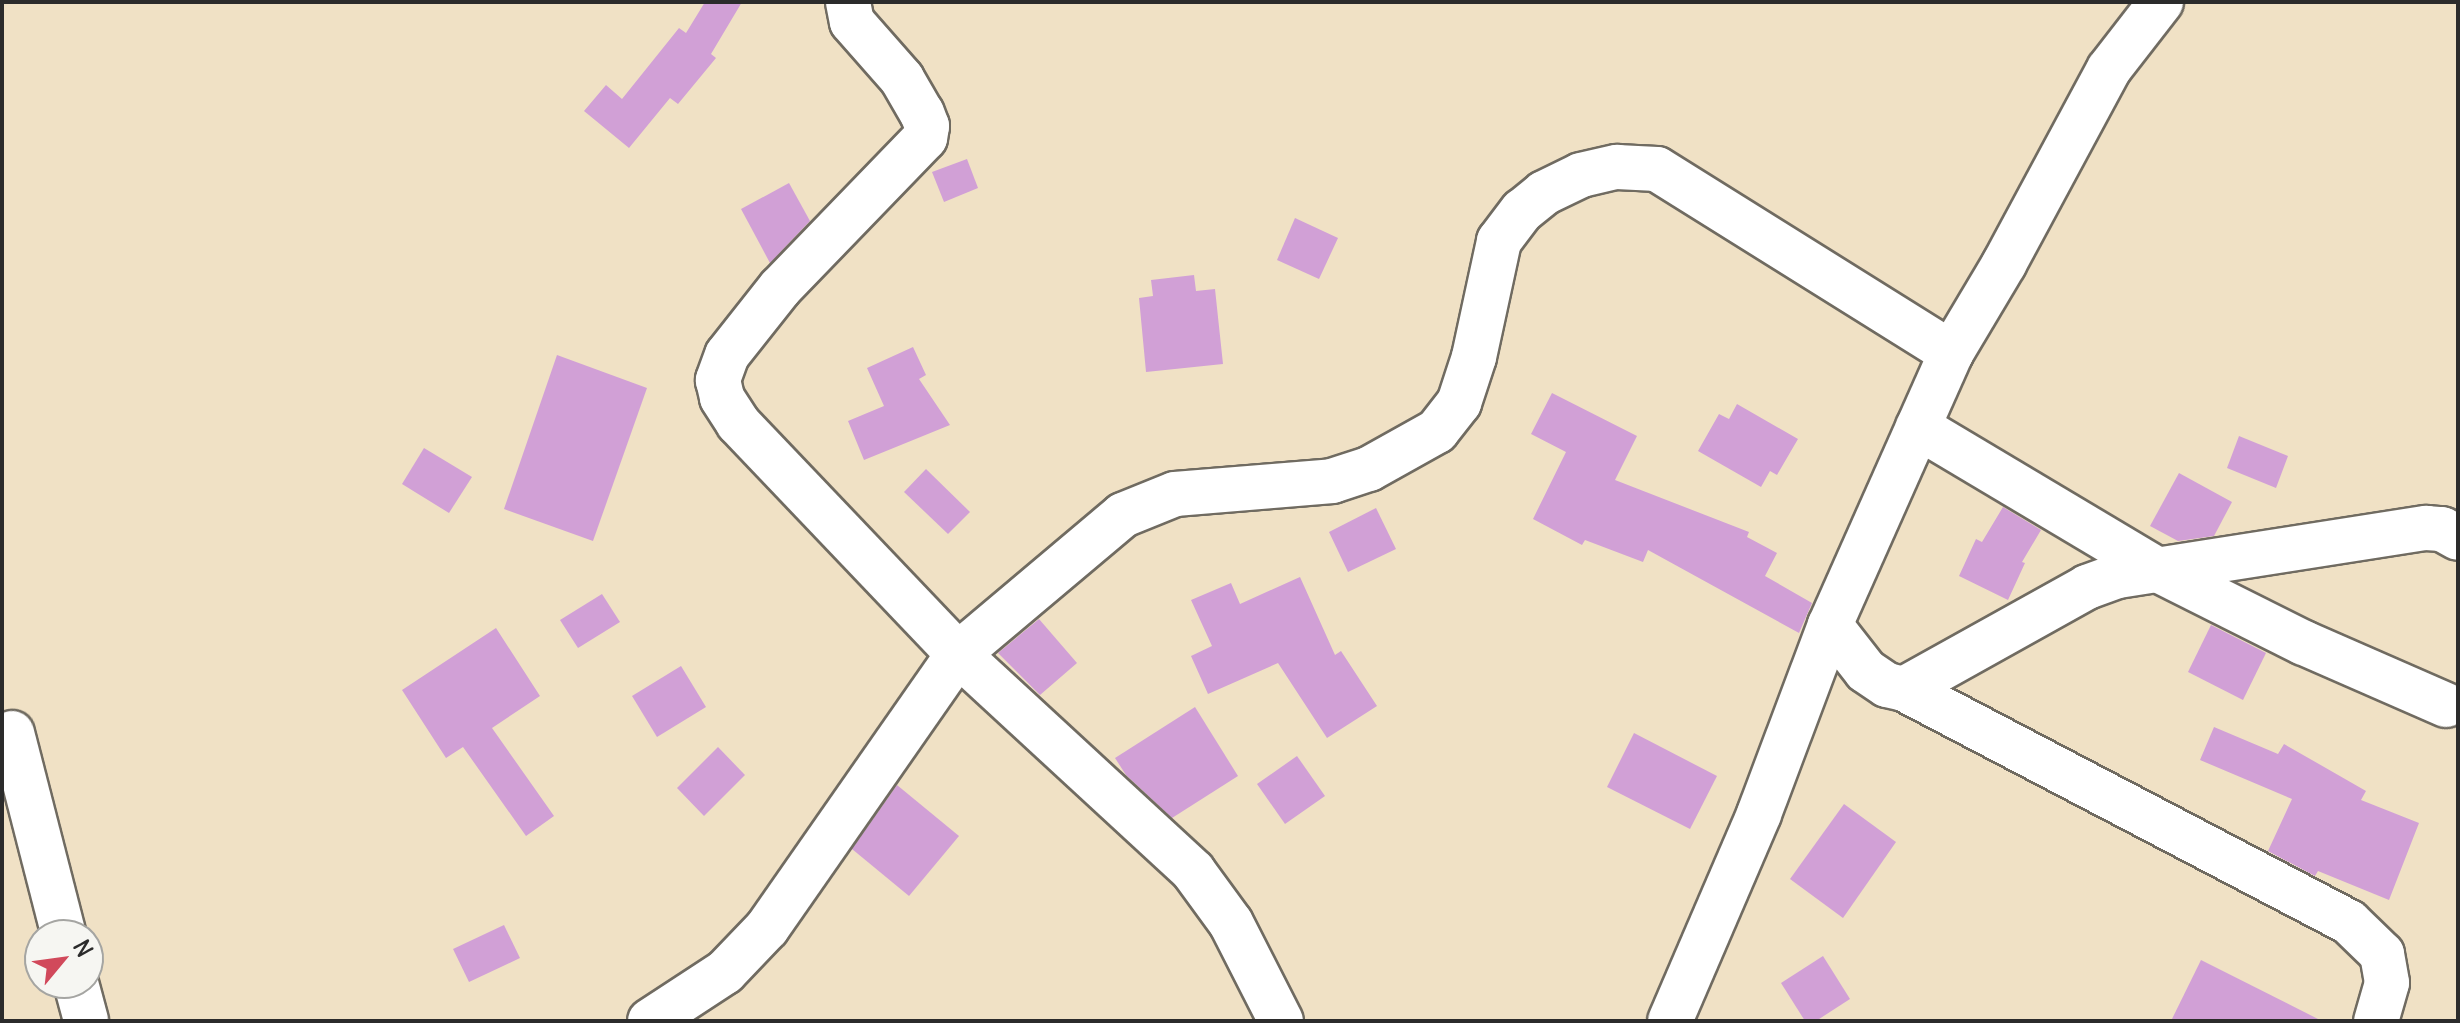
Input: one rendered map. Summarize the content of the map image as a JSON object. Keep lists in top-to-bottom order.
{
  "north": "top right"
}
